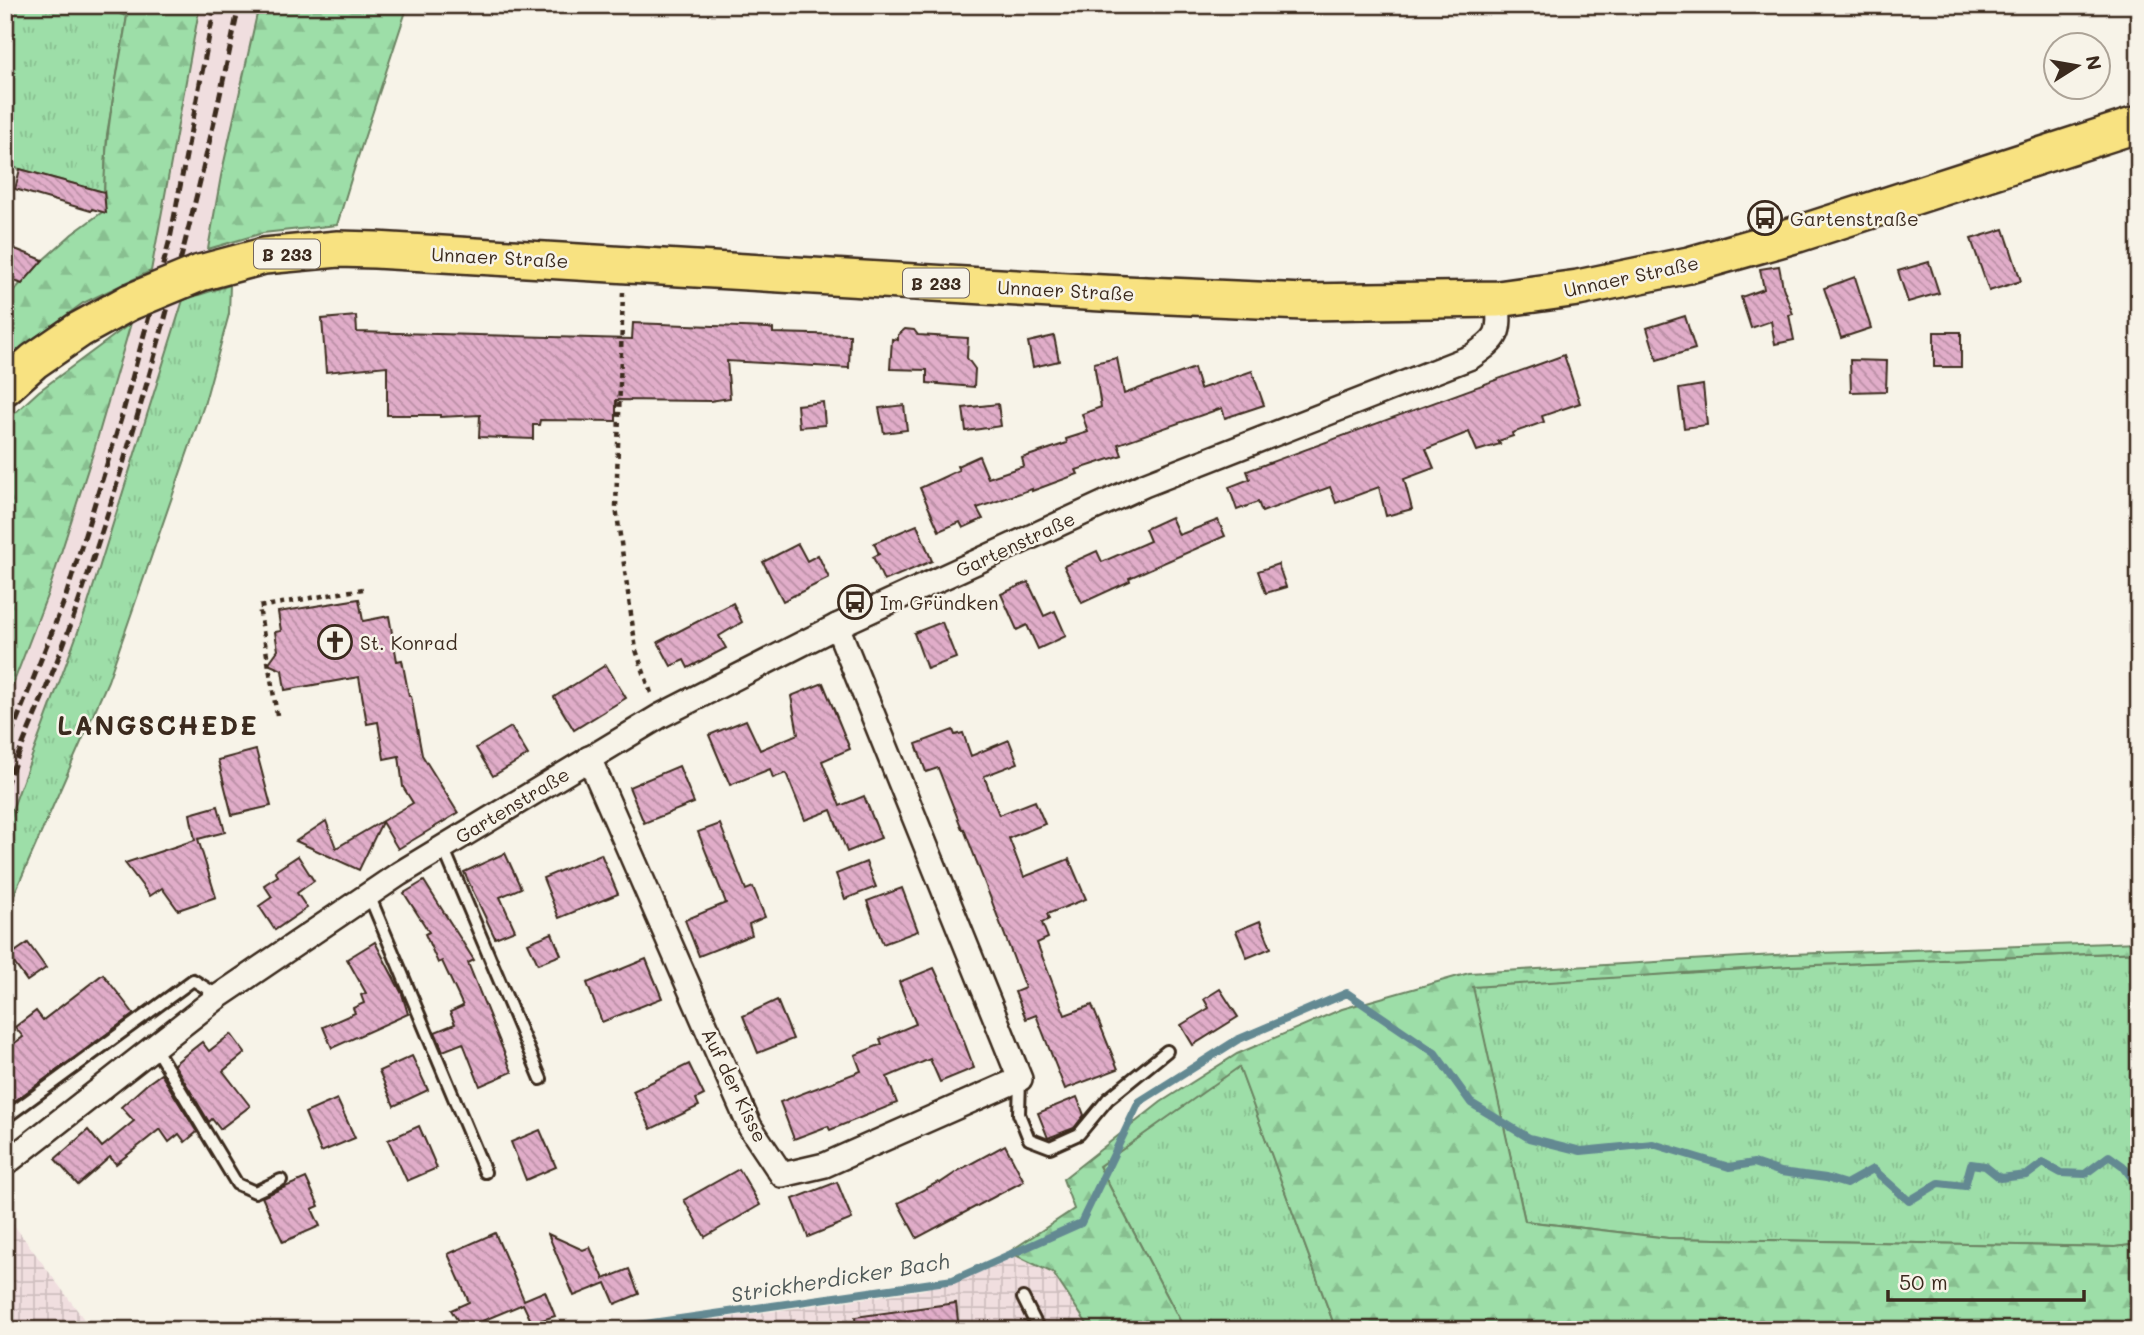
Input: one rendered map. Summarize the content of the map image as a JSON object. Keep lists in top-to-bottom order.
{
  "streets": {
    "main road": ["B 233", "Unnaer Straße"],
    "street": ["Gartenstraße", "Auf der Kisse"]
  },
  "crossings": [
    ["Unnaer Straße", "Gartenstraße"],
    ["Gartenstraße", "Auf der Kisse"]
  ],
  "districts": ["LANGSCHEDE"],
  "water": ["Strickherdicker Bach"],
  "places": {
    "bus stop": ["Gartenstraße", "Im Gründken"],
    "church": ["St. Konrad"]
  },
  "scale_bar": "50 m",
  "north": "right"
}
